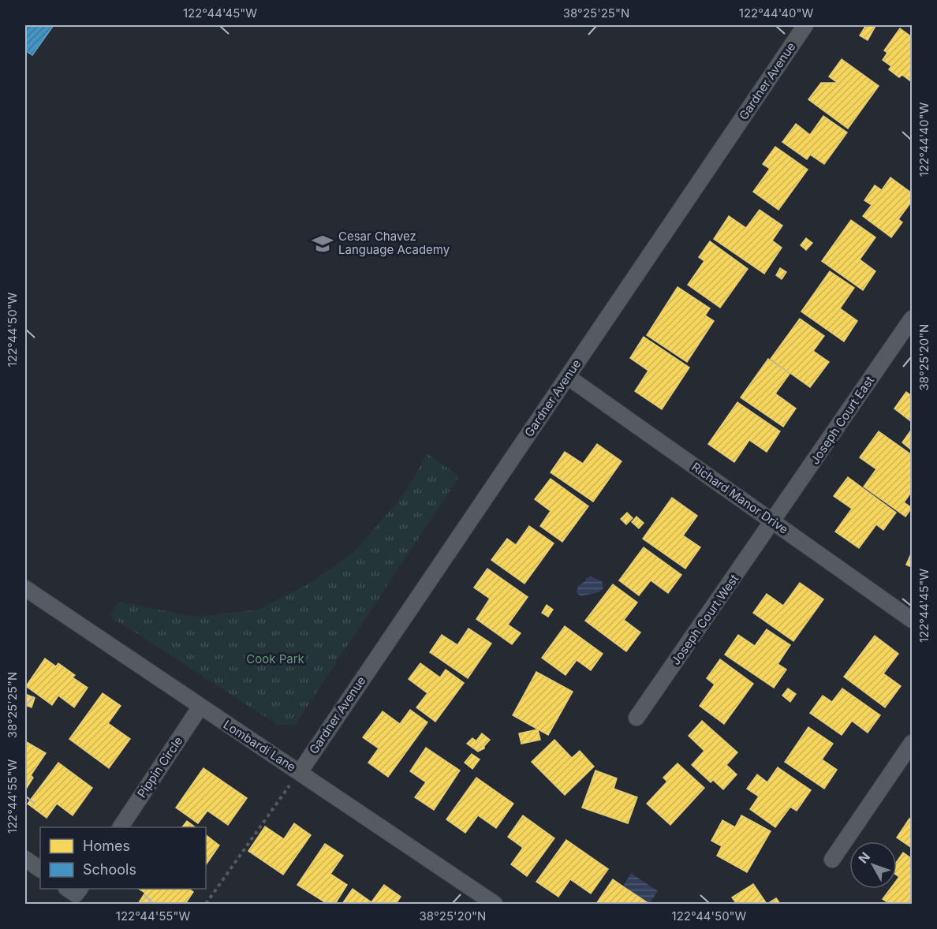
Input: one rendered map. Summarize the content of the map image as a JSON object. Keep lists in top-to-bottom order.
{
  "streets": {
    "street": [
      "Gardner Avenue",
      "Joseph Court East",
      "Richard Manor Drive",
      "Joseph Court West",
      "Lombardi Lane",
      "Pippin Circle"
    ]
  },
  "crossings": [
    ["Gardner Avenue", "Richard Manor Drive"],
    ["Gardner Avenue", "Lombardi Lane"],
    ["Joseph Court East", "Richard Manor Drive"],
    ["Joseph Court East", "Joseph Court West"],
    ["Richard Manor Drive", "Joseph Court West"],
    ["Lombardi Lane", "Pippin Circle"]
  ],
  "parks": ["Cook Park"],
  "places": {
    "school or university": ["Cesar Chavez Language Academy"]
  },
  "legend": ["Homes", "Schools"],
  "north": "top left",
  "coordinates": [
    "122°44'45\"W",
    "38°25'25\"N",
    "122°44'40\"W",
    "122°44'50\"W",
    "38°25'20\"N",
    "122°44'55\"W"
  ]
}
